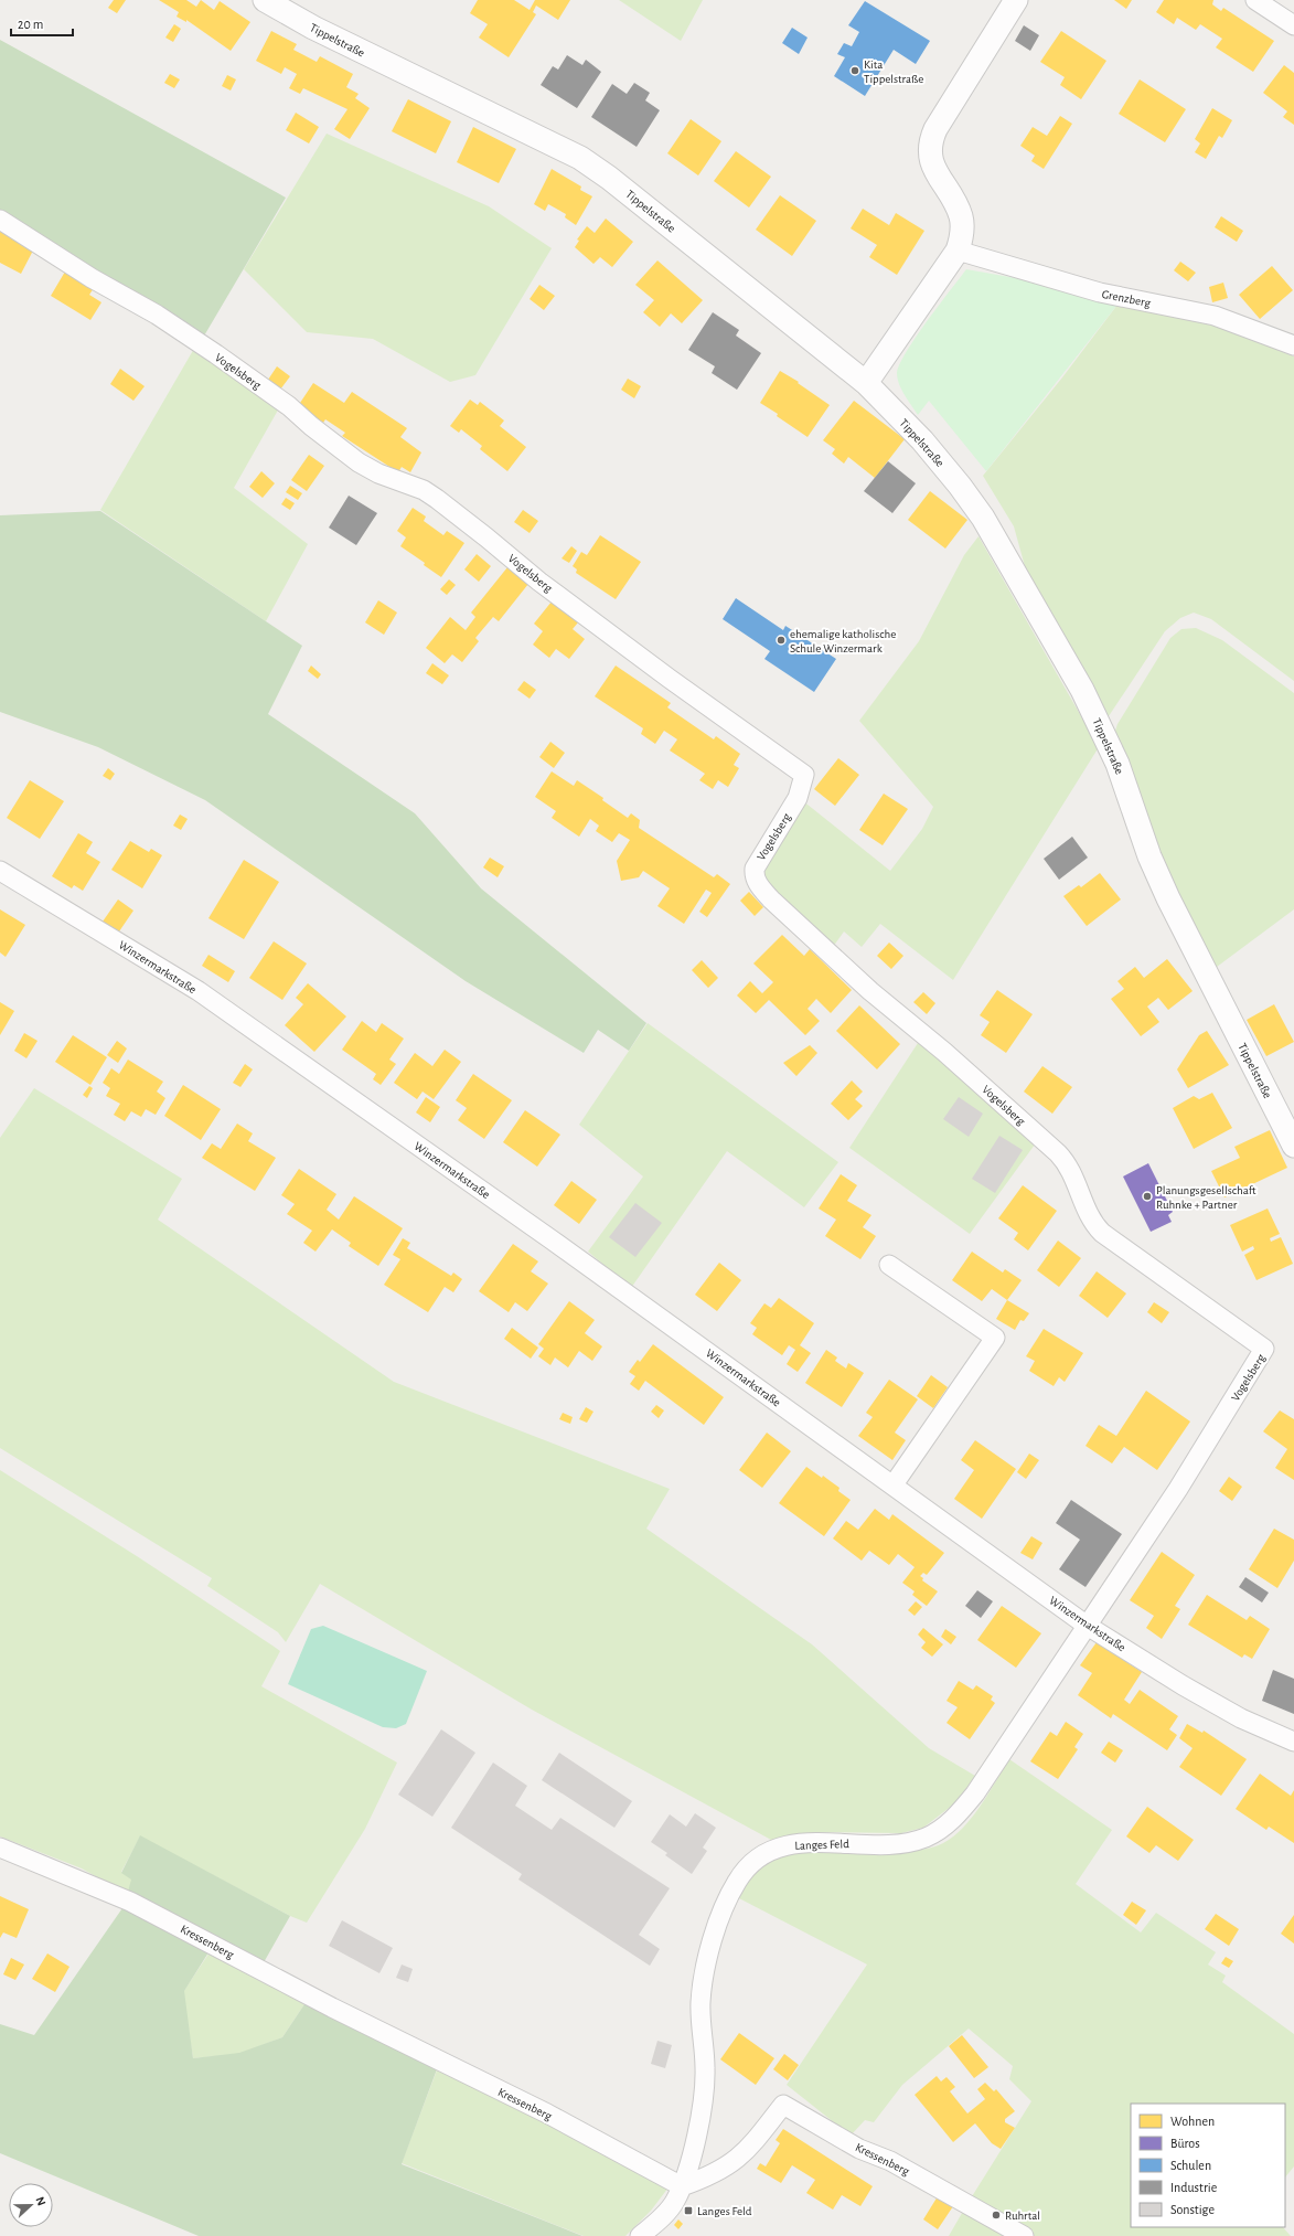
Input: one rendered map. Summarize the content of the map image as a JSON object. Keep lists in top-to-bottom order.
{
  "streets": {
    "street": [
      "Tippelstraße",
      "Grenzberg",
      "Vogelsberg",
      "Winzermarkstraße",
      "Langes Feld",
      "Kressenberg"
    ]
  },
  "crossings": [
    ["Vogelsberg", "Winzermarkstraße"],
    ["Vogelsberg", "Langes Feld"],
    ["Winzermarkstraße", "Langes Feld"],
    ["Langes Feld", "Kressenberg"]
  ],
  "places": {
    "other": [
      "Kita Tippelstraße",
      "ehemalige katholische Schule Winzermark",
      "Planungsgesellschaft Ruhnke + Partner",
      "Ruhrtal"
    ],
    "transit": ["Langes Feld"]
  },
  "legend": [
    "Wohnen",
    "Büros",
    "Schulen",
    "Industrie",
    "Sonstige"
  ],
  "scale_bar": "20 m",
  "north": "right"
}
